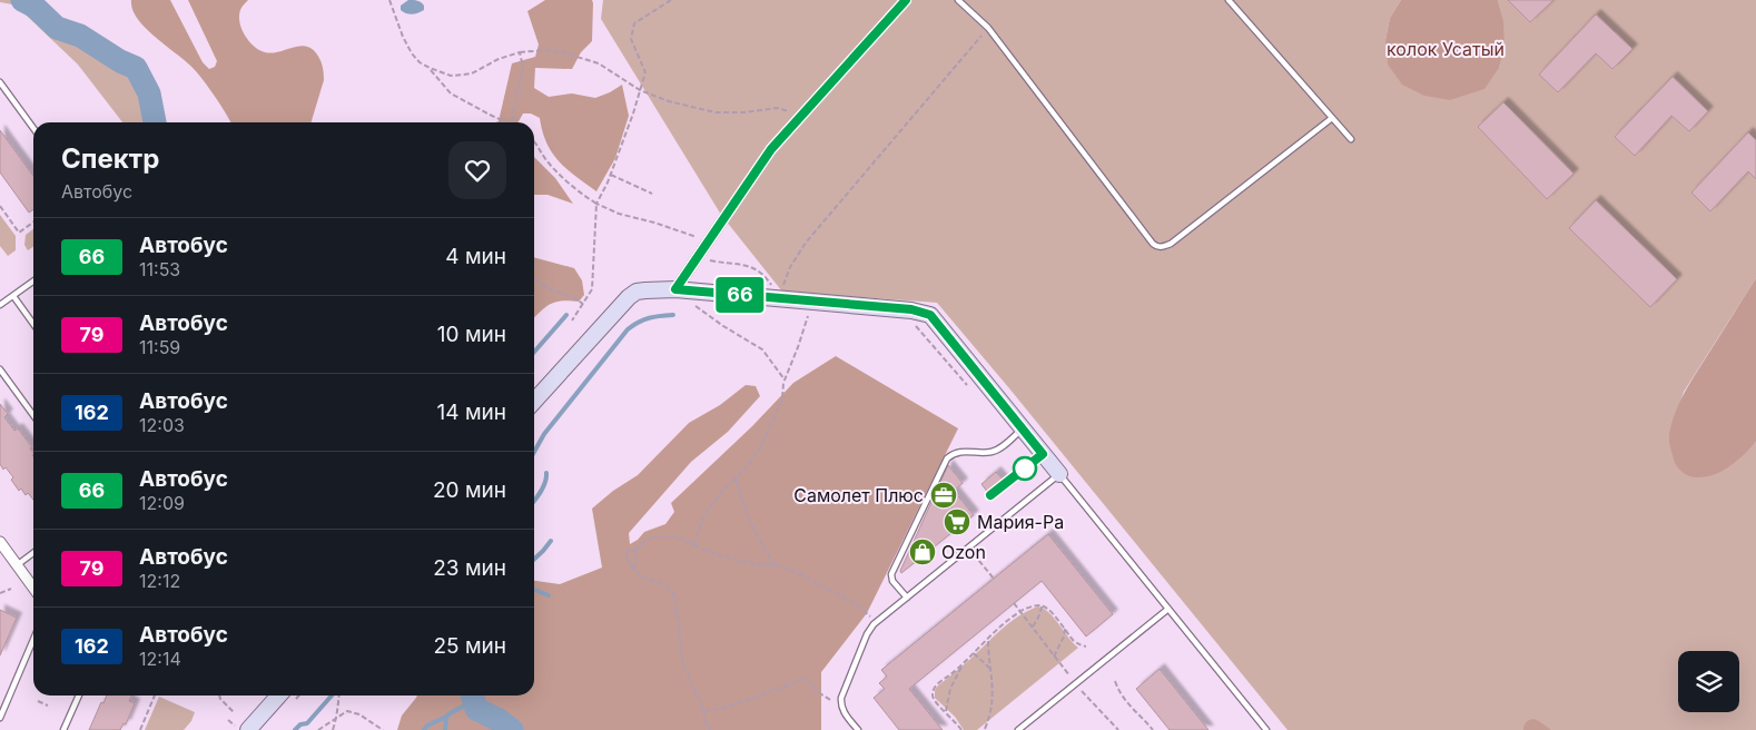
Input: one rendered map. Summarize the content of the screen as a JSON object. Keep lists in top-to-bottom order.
{
  "parks": ["колок Усатый"],
  "places": {
    "office": ["Самолет Плюс"],
    "supermarket": ["Мария-Ра"],
    "shop": ["Ozon"]
  },
  "lines": ["bus line 66"],
  "page": {
    "on_map": "66",
    "heading": ["Спектр", "Автобус"],
    "list": [
      {
        "mark": "66",
        "name": "Автобус",
        "note": "11:53",
        "value": "4 мин"
      },
      {
        "mark": "79",
        "name": "Автобус",
        "note": "11:59",
        "value": "10 мин"
      },
      {
        "mark": "162",
        "name": "Автобус",
        "note": "12:03",
        "value": "14 мин"
      },
      {
        "mark": "66",
        "name": "Автобус",
        "note": "12:09",
        "value": "20 мин"
      },
      {
        "mark": "79",
        "name": "Автобус",
        "note": "12:12",
        "value": "23 мин"
      },
      {
        "mark": "162",
        "name": "Автобус",
        "note": "12:14",
        "value": "25 мин"
      }
    ]
  }
}
